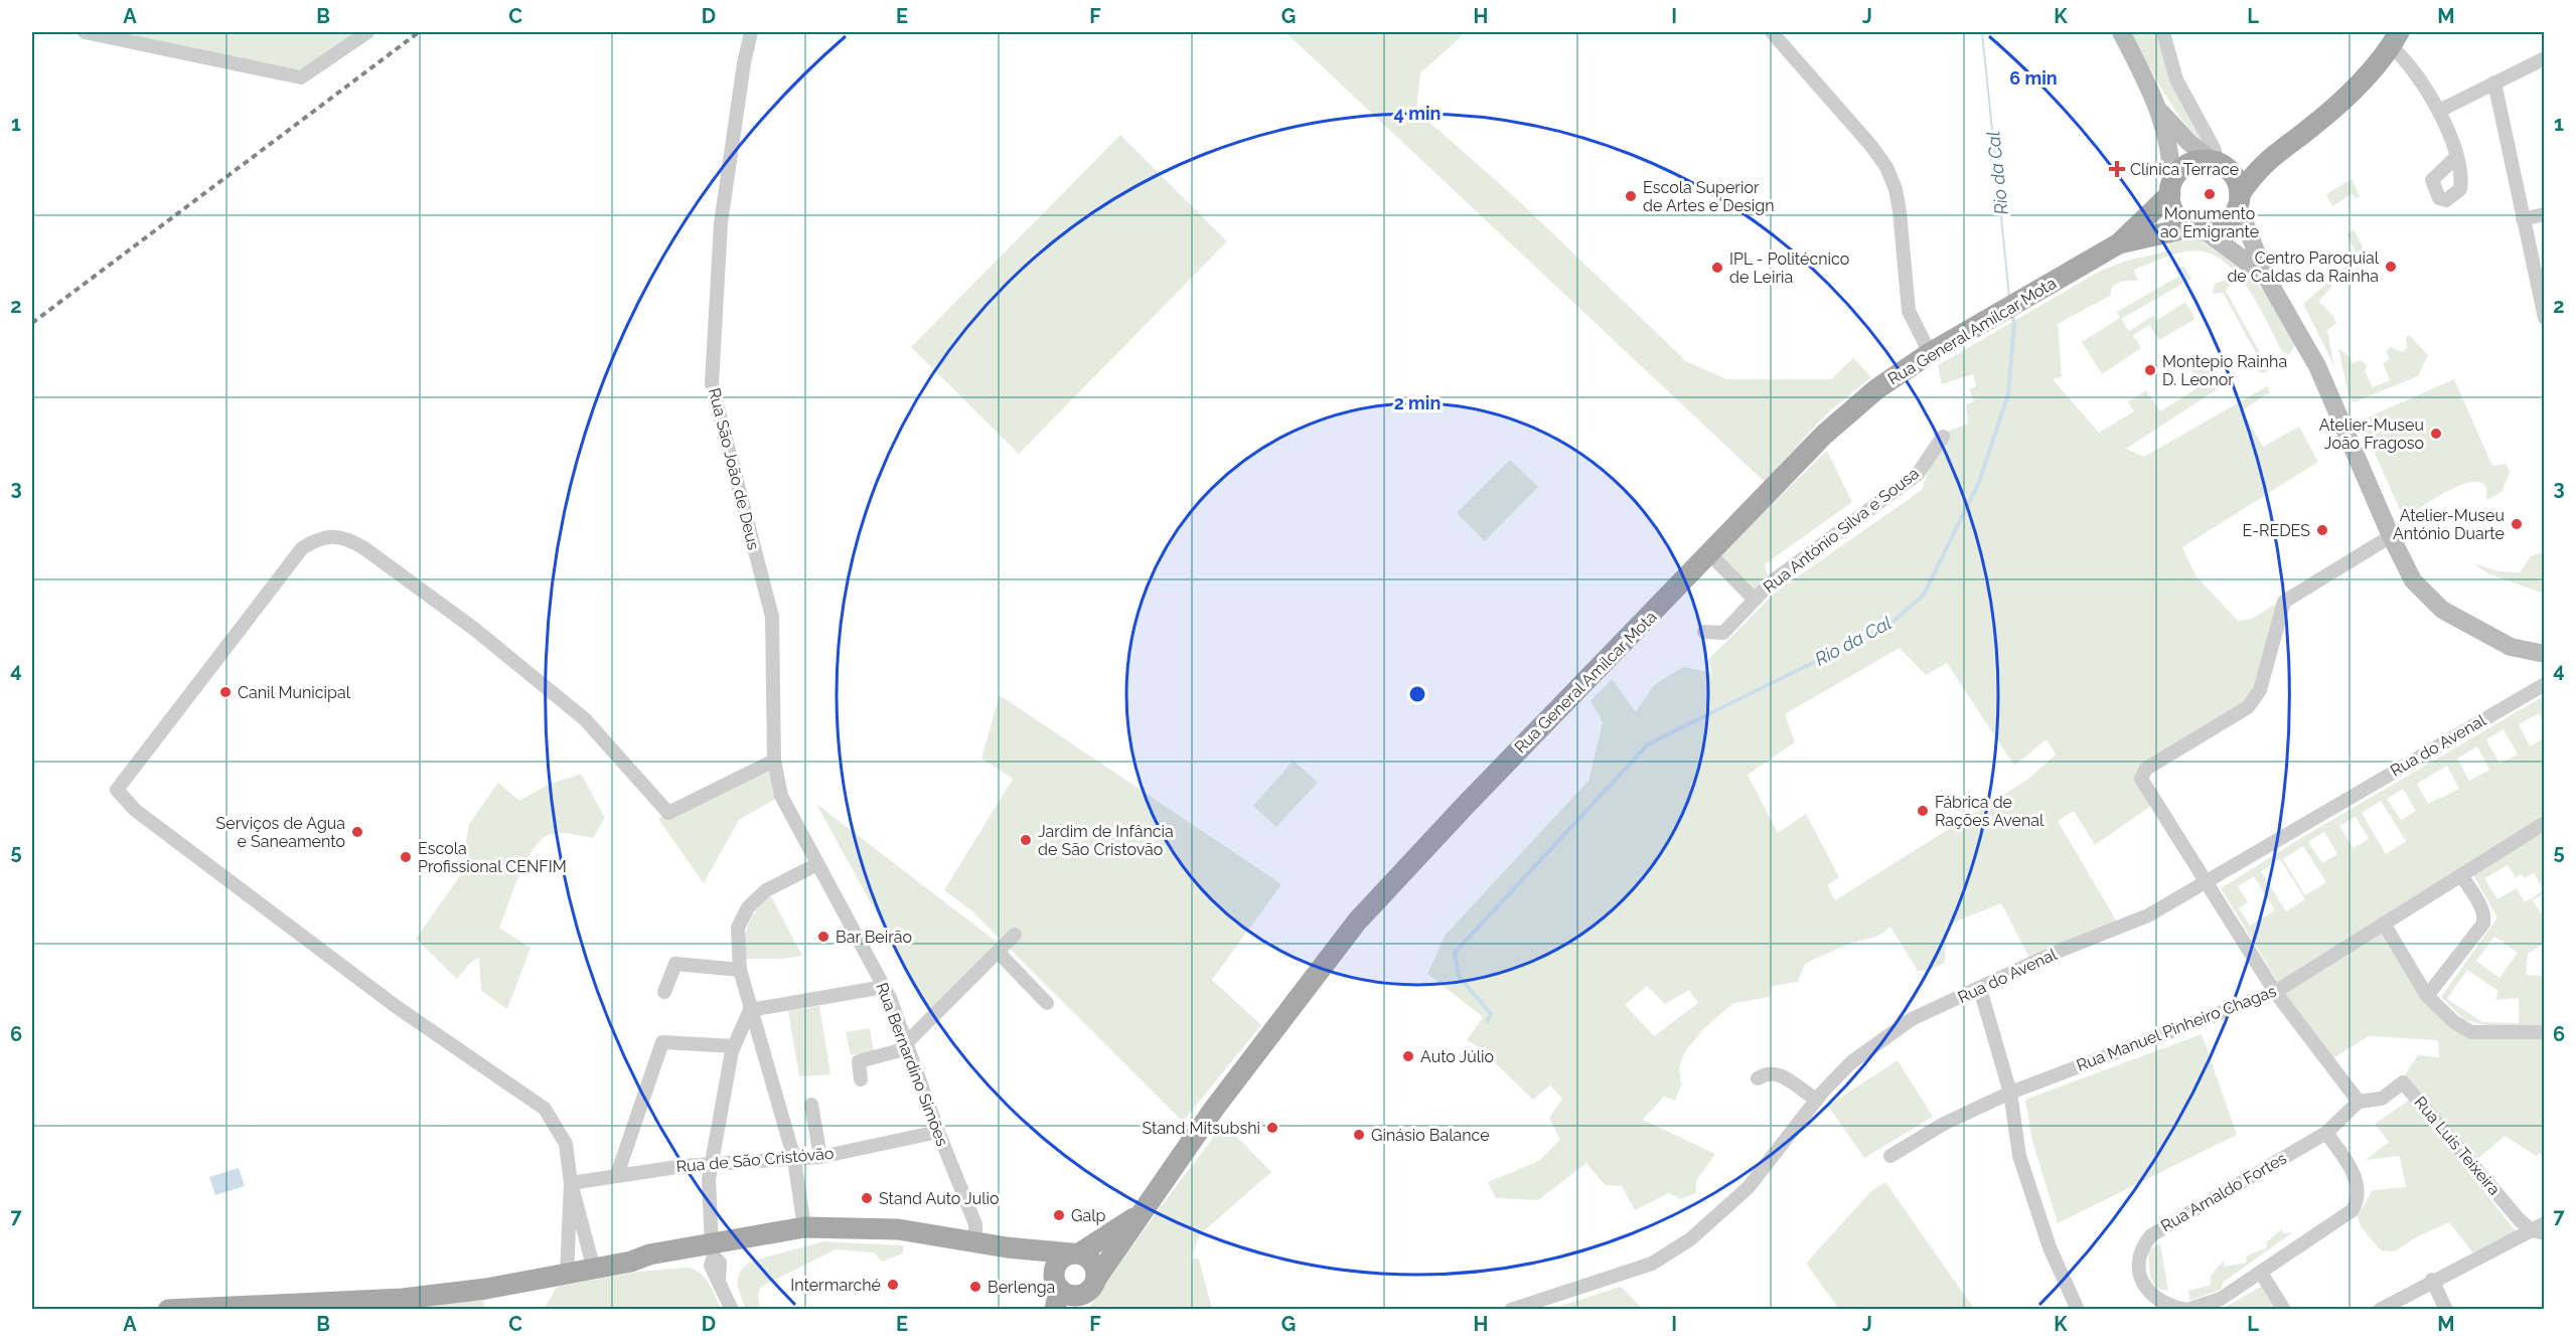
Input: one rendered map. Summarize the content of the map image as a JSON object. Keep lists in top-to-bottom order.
{
  "streets": {
    "main road": ["Rua General Amílcar Mota"],
    "street": [
      "Rua São João de Deus",
      "Rua António Silva e Sousa",
      "Rua do Avenal",
      "Rua Manuel Pinheiro Chagas",
      "Rua Bernardino Simões",
      "Rua Luis Teixeira",
      "Rua de São Cristóvão",
      "Rua Arnaldo Fortes"
    ]
  },
  "crossings": [
    ["Rua São João de Deus", "Rua Bernardino Simões"],
    ["Rua Bernardino Simões", "Rua de São Cristóvão"],
    ["Rua Luis Teixeira", "Rua Arnaldo Fortes"]
  ],
  "water": ["Rio da Cal"],
  "places": {
    "health": ["Clínica Terrace"],
    "other": [
      "Monumento ao Emigrante",
      "Escola Superior de Artes e Design",
      "Centro Paroquial de Caldas da Rainha",
      "IPL - Politécnico de Leiria",
      "Montepio Rainha D. Leonor",
      "Atelier-Museu João Fragoso",
      "Atelier-Museu António Duarte",
      "E-REDES",
      "Canil Municipal",
      "Fábrica de Rações Avenal",
      "Serviços de Agua e Saneamento",
      "Jardim de Infância de São Cristovão",
      "Escola Profissional CENFIM",
      "Bar Beirão",
      "Auto Júlio",
      "Stand Mitsubshi",
      "Ginásio Balance",
      "Stand Auto Julio",
      "Galp",
      "Intermarché",
      "Berlenga"
    ]
  },
  "grid": {
    "columns": [
      "A",
      "B",
      "C",
      "D",
      "E",
      "F",
      "G",
      "H",
      "I",
      "J",
      "K",
      "L",
      "M"
    ],
    "rows": [
      "1",
      "2",
      "3",
      "4",
      "5",
      "6",
      "7"
    ]
  },
  "rings": ["6 min", "4 min", "2 min"]
}
